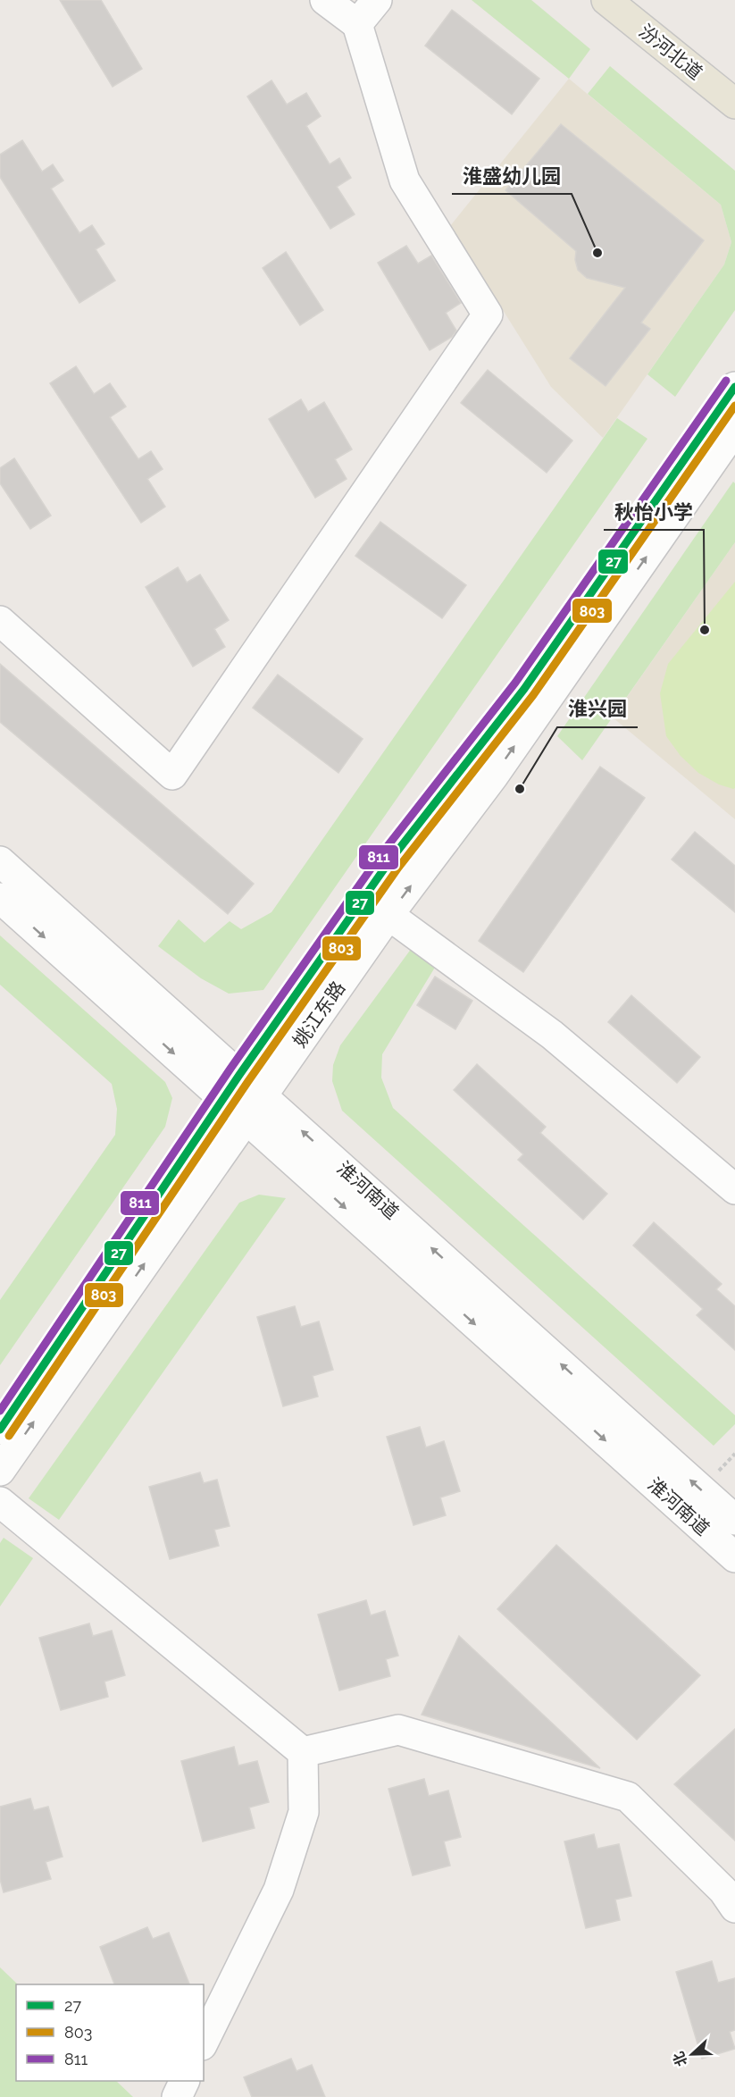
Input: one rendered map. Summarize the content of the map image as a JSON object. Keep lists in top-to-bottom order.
{
  "streets": {
    "main road": ["汾河北道"],
    "street": ["姚江东路", "淮河南道"]
  },
  "crossings": [
    ["姚江东路", "淮河南道"]
  ],
  "places": ["淮盛幼儿园", "秋怡小学", "淮兴园"],
  "lines": ["transit line 811", "transit line 27", "transit line 803"],
  "legend": ["27", "803", "811"],
  "north": "left"
}
